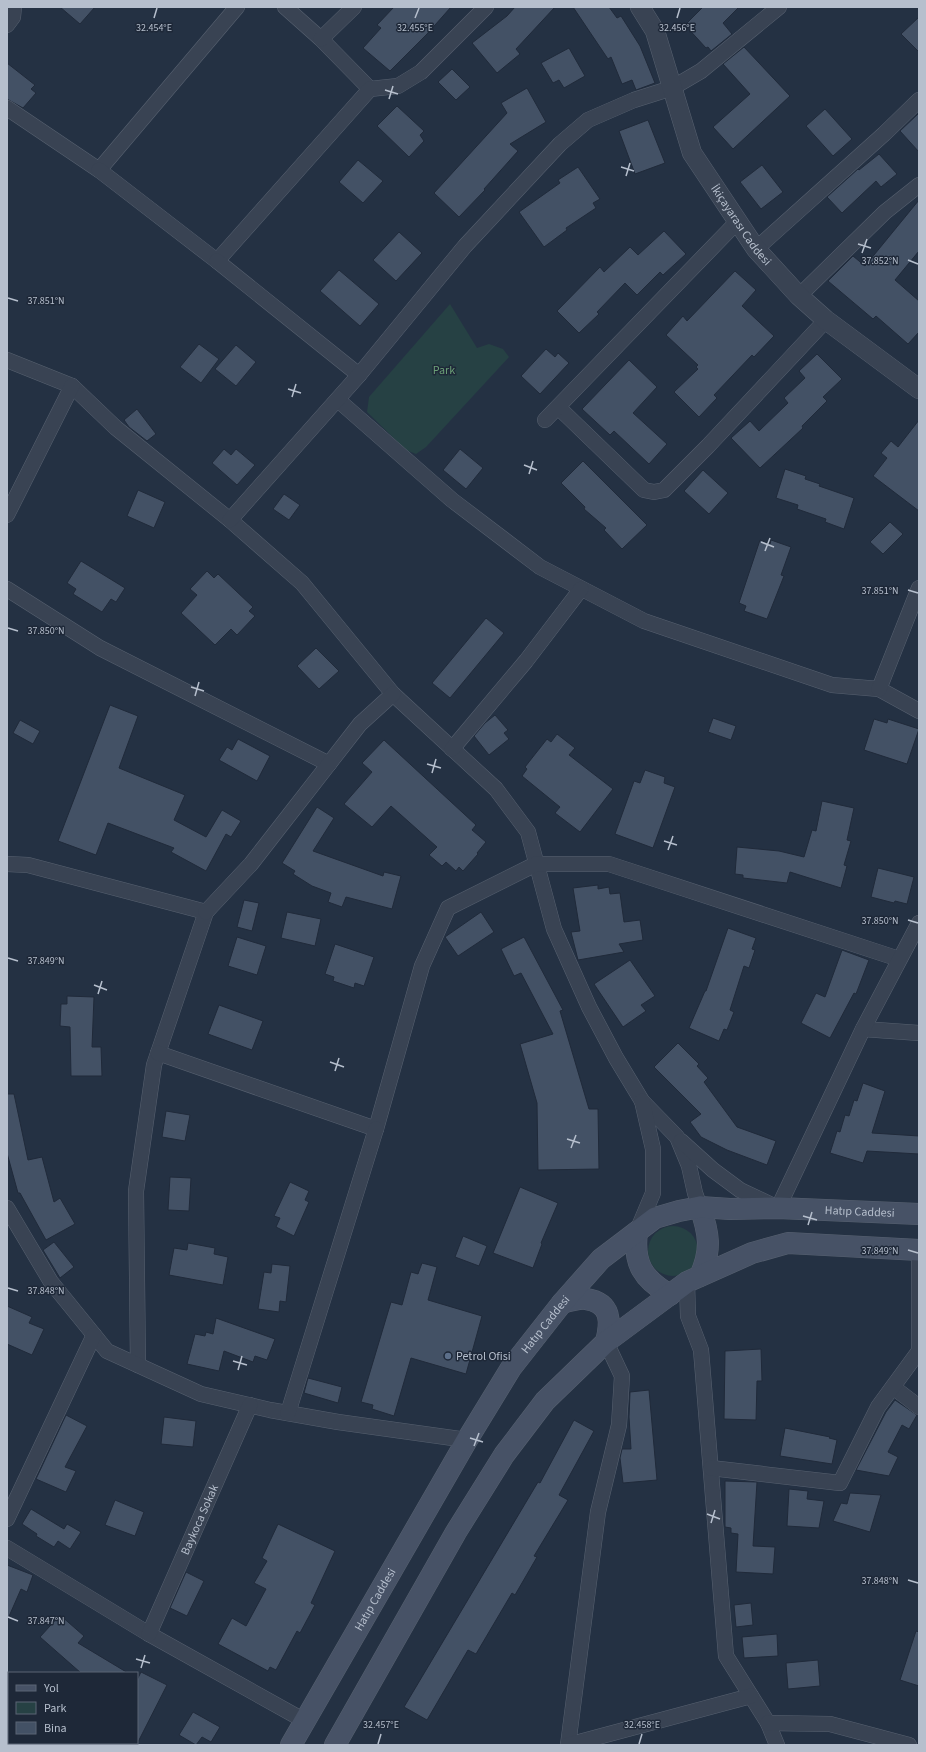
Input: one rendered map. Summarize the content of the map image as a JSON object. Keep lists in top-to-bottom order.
{
  "streets": {
    "main road": ["Hatıp Caddesi"],
    "street": ["İkiçayarası Caddesi", "Baykoca Sokak"]
  },
  "parks": ["Park"],
  "places": ["Petrol Ofisi"],
  "legend": ["Yol", "Park", "Bina"],
  "coordinates": [
    "32.454°E",
    "32.455°E",
    "32.456°E",
    "37.852°N",
    "37.851°N",
    "37.850°N",
    "37.849°N",
    "37.848°N",
    "37.847°N",
    "32.457°E",
    "32.458°E"
  ]
}
